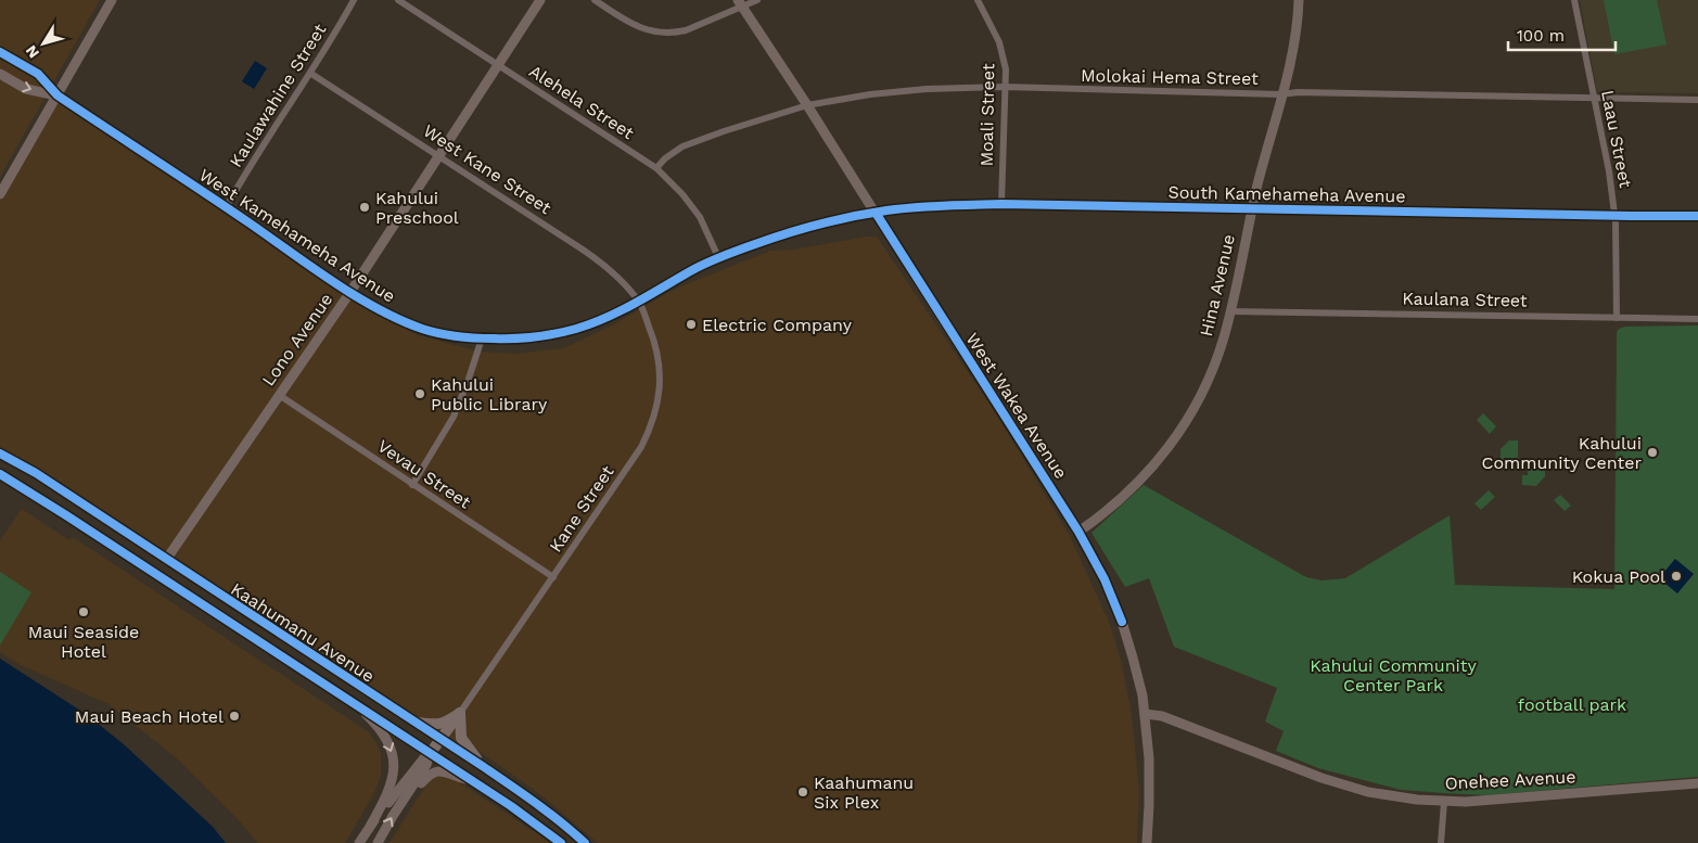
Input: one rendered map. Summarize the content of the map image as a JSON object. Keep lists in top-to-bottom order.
{
  "streets": {
    "main road": ["Kaahumanu Avenue"],
    "street": [
      "Molokai Hema Street",
      "Kaulawahine Street",
      "Alehela Street",
      "Moali Street",
      "Laau Street",
      "West Kane Street",
      "South Kamehameha Avenue",
      "West Kamehameha Avenue",
      "Hina Avenue",
      "Kaulana Street",
      "Lono Avenue",
      "West Wakea Avenue",
      "Vevau Street",
      "Kane Street",
      "Onehee Avenue"
    ]
  },
  "crossings": [
    ["Molokai Hema Street", "Alehela Street"],
    ["Molokai Hema Street", "Moali Street"],
    ["Molokai Hema Street", "Laau Street"],
    ["Molokai Hema Street", "Hina Avenue"],
    ["Molokai Hema Street", "West Wakea Avenue"],
    ["Kaulawahine Street", "West Kane Street"],
    ["Kaulawahine Street", "West Kamehameha Avenue"],
    ["Alehela Street", "West Kamehameha Avenue"],
    ["Alehela Street", "Lono Avenue"],
    ["Moali Street", "South Kamehameha Avenue"],
    ["Laau Street", "South Kamehameha Avenue"],
    ["Laau Street", "Kaulana Street"],
    ["West Kane Street", "West Kamehameha Avenue"],
    ["West Kane Street", "Lono Avenue"],
    ["West Kane Street", "Kane Street"],
    ["South Kamehameha Avenue", "West Kamehameha Avenue"],
    ["South Kamehameha Avenue", "Hina Avenue"],
    ["South Kamehameha Avenue", "West Wakea Avenue"],
    ["West Kamehameha Avenue", "Lono Avenue"],
    ["West Kamehameha Avenue", "West Wakea Avenue"],
    ["West Kamehameha Avenue", "Kane Street"],
    ["Hina Avenue", "Kaulana Street"],
    ["Hina Avenue", "West Wakea Avenue"],
    ["Lono Avenue", "Vevau Street"],
    ["Lono Avenue", "Kaahumanu Avenue"],
    ["West Wakea Avenue", "Onehee Avenue"],
    ["Vevau Street", "Kane Street"]
  ],
  "parks": ["Kahului Community Center Park", "football park"],
  "places": [
    "Kahului Preschool",
    "Electric Company",
    "Kahului Public Library",
    "Kahului Community Center",
    "Kokua Pool",
    "Maui Seaside Hotel",
    "Maui Beach Hotel",
    "Kaahumanu Six Plex"
  ],
  "scale_bar": "100 m",
  "north": "bottom left"
}
